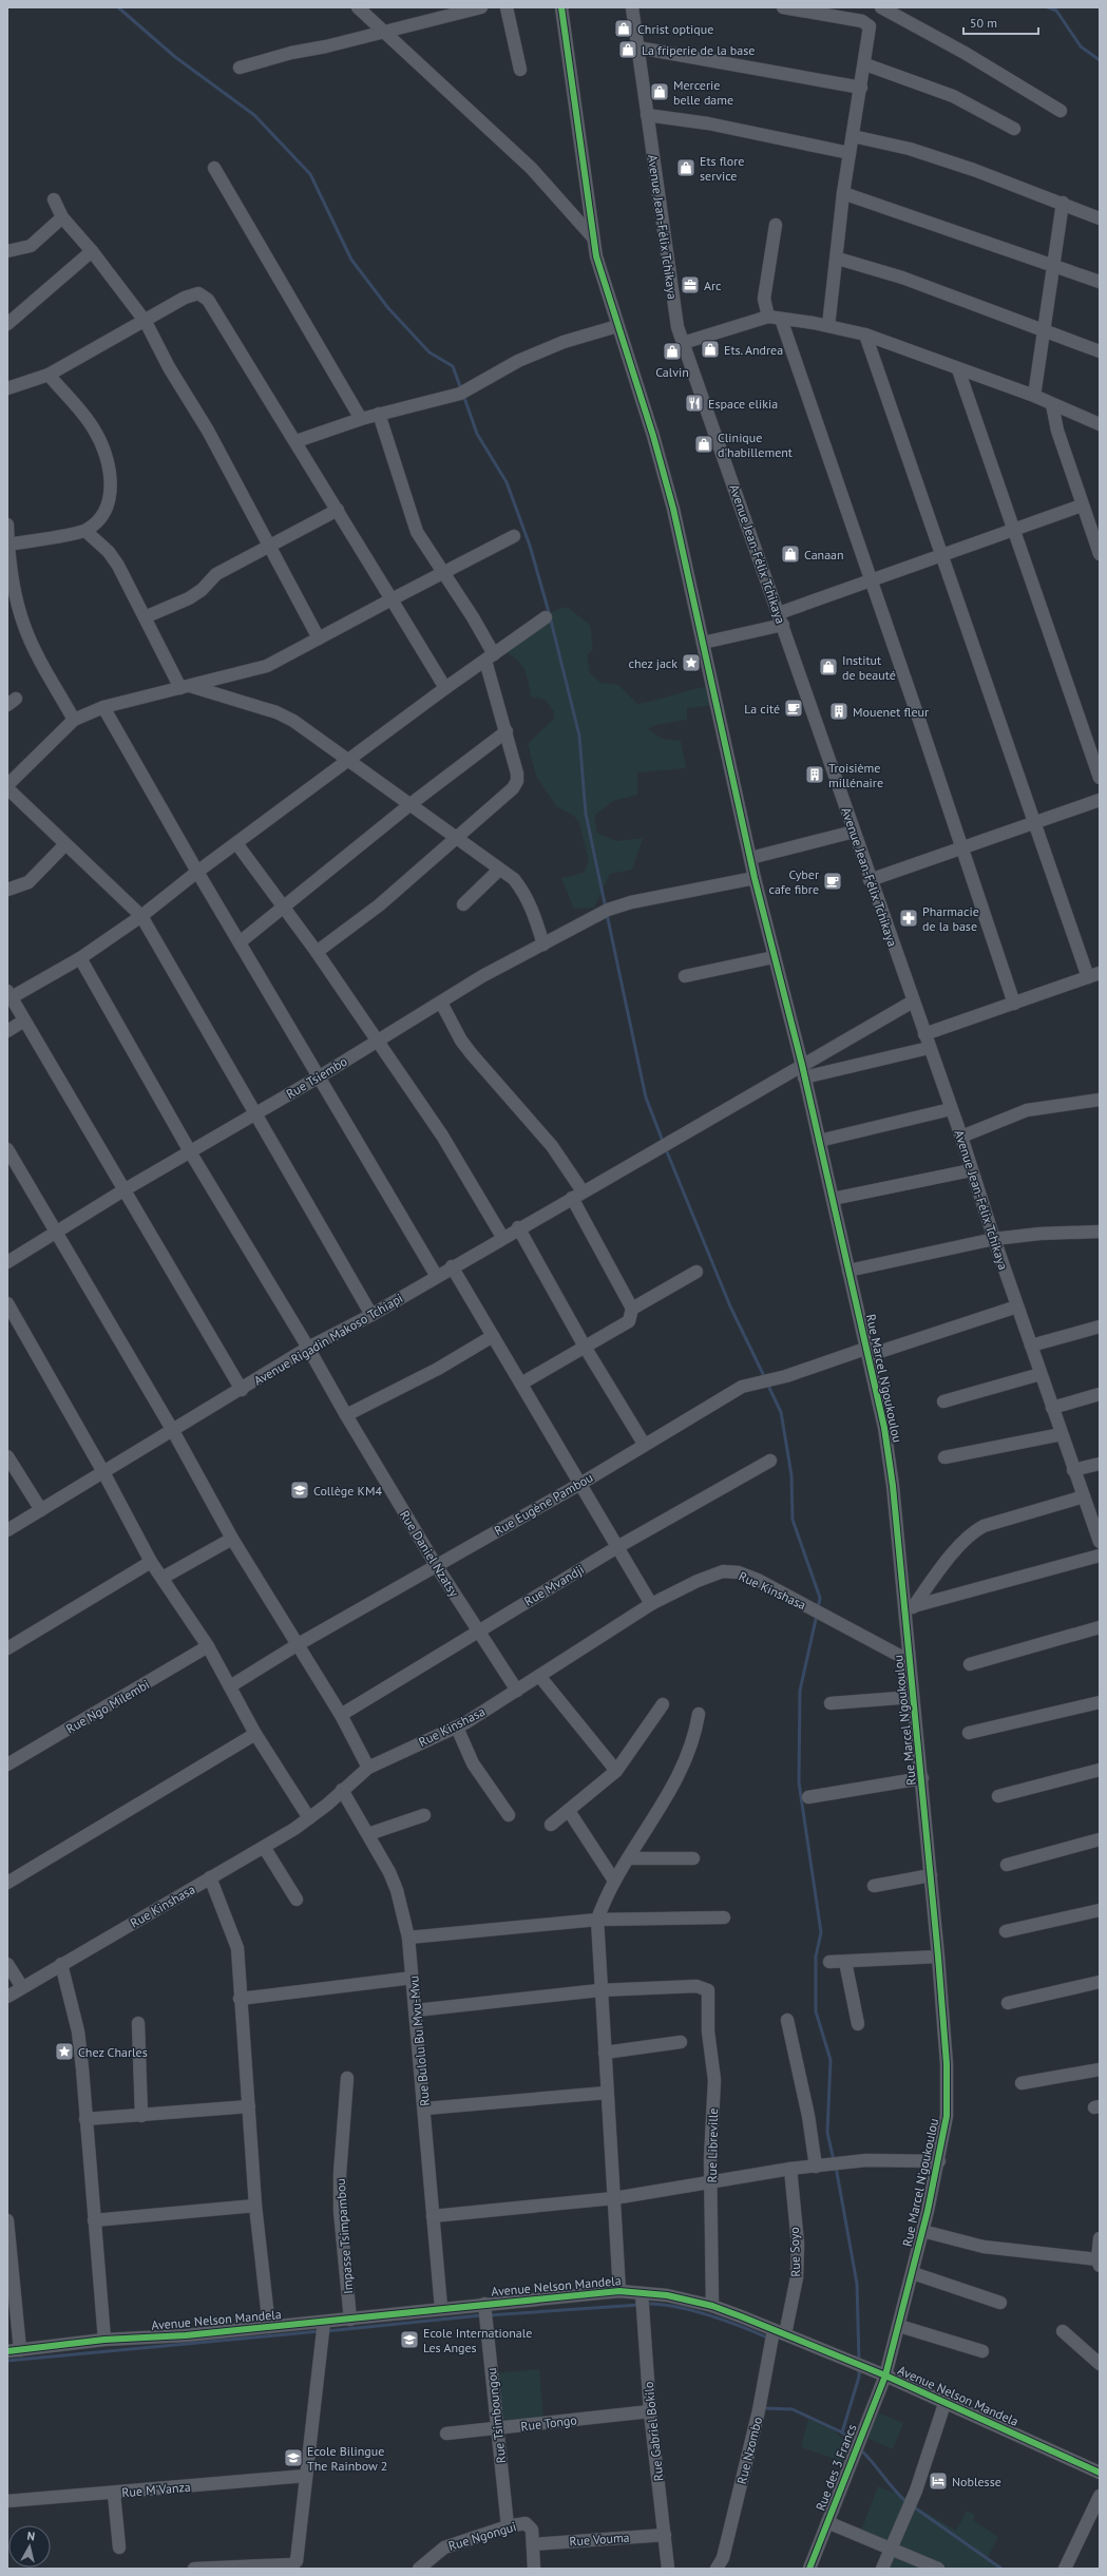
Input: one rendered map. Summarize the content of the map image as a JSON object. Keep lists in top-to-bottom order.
{
  "streets": {
    "street": [
      "Avenue Jean-Félix Tchikaya",
      "Rue Tsiembo",
      "Avenue Rigadin Makoso Tchiapi",
      "Rue Marcel N'goukoulou",
      "Rue Eugène Pambou",
      "Rue Daniel Nzatsy",
      "Rue Mvandji",
      "Rue Kinshasa",
      "Rue Ngo Milembi",
      "Rue Bulolu Bu Mvu-Mvu",
      "Rue Libreville",
      "Impasse Tsimpambou",
      "Rue Soyo",
      "Avenue Nelson Mandela",
      "Rue Tsimboungou",
      "Rue Tongo",
      "Rue Gabriel Bokilo",
      "Rue Nzombo",
      "Rue des 3 Francs",
      "Rue M'Vanza",
      "Rue Ngongui",
      "Rue Vouma"
    ]
  },
  "crossings": [
    ["Avenue Jean-Félix Tchikaya", "Avenue Rigadin Makoso Tchiapi"],
    ["Avenue Jean-Félix Tchikaya", "Rue Eugène Pambou"],
    ["Rue Tsiembo", "Rue Marcel N'goukoulou"],
    ["Rue Tsiembo", "Rue Daniel Nzatsy"],
    ["Avenue Rigadin Makoso Tchiapi", "Rue Marcel N'goukoulou"],
    ["Avenue Rigadin Makoso Tchiapi", "Rue Daniel Nzatsy"],
    ["Rue Marcel N'goukoulou", "Rue Eugène Pambou"],
    ["Rue Marcel N'goukoulou", "Rue Kinshasa"],
    ["Rue Marcel N'goukoulou", "Avenue Nelson Mandela"],
    ["Rue Marcel N'goukoulou", "Rue des 3 Francs"],
    ["Rue Eugène Pambou", "Rue Daniel Nzatsy"],
    ["Rue Daniel Nzatsy", "Rue Mvandji"],
    ["Rue Daniel Nzatsy", "Rue Kinshasa"],
    ["Rue Kinshasa", "Rue Bulolu Bu Mvu-Mvu"],
    ["Rue Bulolu Bu Mvu-Mvu", "Avenue Nelson Mandela"],
    ["Rue Libreville", "Avenue Nelson Mandela"],
    ["Impasse Tsimpambou", "Avenue Nelson Mandela"],
    ["Rue Soyo", "Avenue Nelson Mandela"],
    ["Rue Soyo", "Rue Nzombo"],
    ["Avenue Nelson Mandela", "Rue Tsimboungou"],
    ["Avenue Nelson Mandela", "Rue Gabriel Bokilo"],
    ["Avenue Nelson Mandela", "Rue Nzombo"],
    ["Avenue Nelson Mandela", "Rue des 3 Francs"],
    ["Rue Tsimboungou", "Rue Tongo"],
    ["Rue Tsimboungou", "Rue Ngongui"],
    ["Rue Tongo", "Rue Gabriel Bokilo"],
    ["Rue Gabriel Bokilo", "Rue Vouma"],
    ["Rue Ngongui", "Rue Vouma"]
  ],
  "places": {
    "shop": [
      "Christ optique",
      "La friperie de la base",
      "Mercerie belle dame",
      "Ets flore service",
      "Ets. Andrea",
      "Calvin",
      "Clinique d'habillement",
      "Canaan",
      "Institut de beauté"
    ],
    "office": ["Arc"],
    "restaurant": ["Espace elikia"],
    "place": ["chez jack", "Chez Charles"],
    "cafe": ["La cité", "Cyber cafe fibre"],
    "building": ["Mouenet fleur", "Troisième millénaire"],
    "pharmacy": ["Pharmacie de la base"],
    "school or university": ["Collège KM4", "Ecole Internationale Les Anges", "Ecole Bilingue The Rainbow 2"],
    "hotel": ["Noblesse"]
  },
  "scale_bar": "50 m",
  "north": "top"
}
